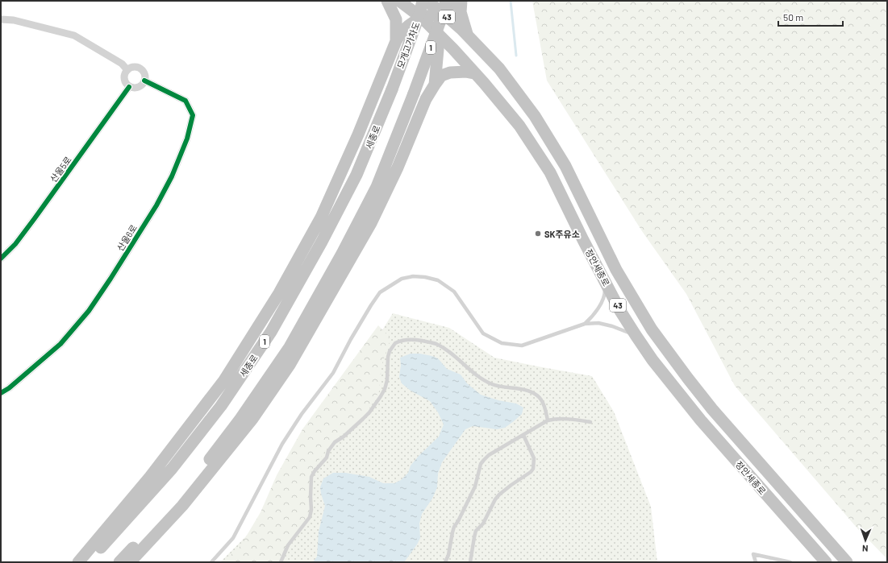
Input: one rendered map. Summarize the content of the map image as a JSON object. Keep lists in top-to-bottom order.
{
  "streets": {
    "highway": [
      "43",
      "모개고가차도",
      "1",
      "세종로",
      "정안세종로"
    ],
    "street": ["산울5로", "산울6로"]
  },
  "crossings": [
    ["모개고가차도", "세종로"],
    ["산울5로", "산울6로"]
  ],
  "places": ["SK주유소"],
  "scale_bar": "50 m",
  "north": "bottom"
}
